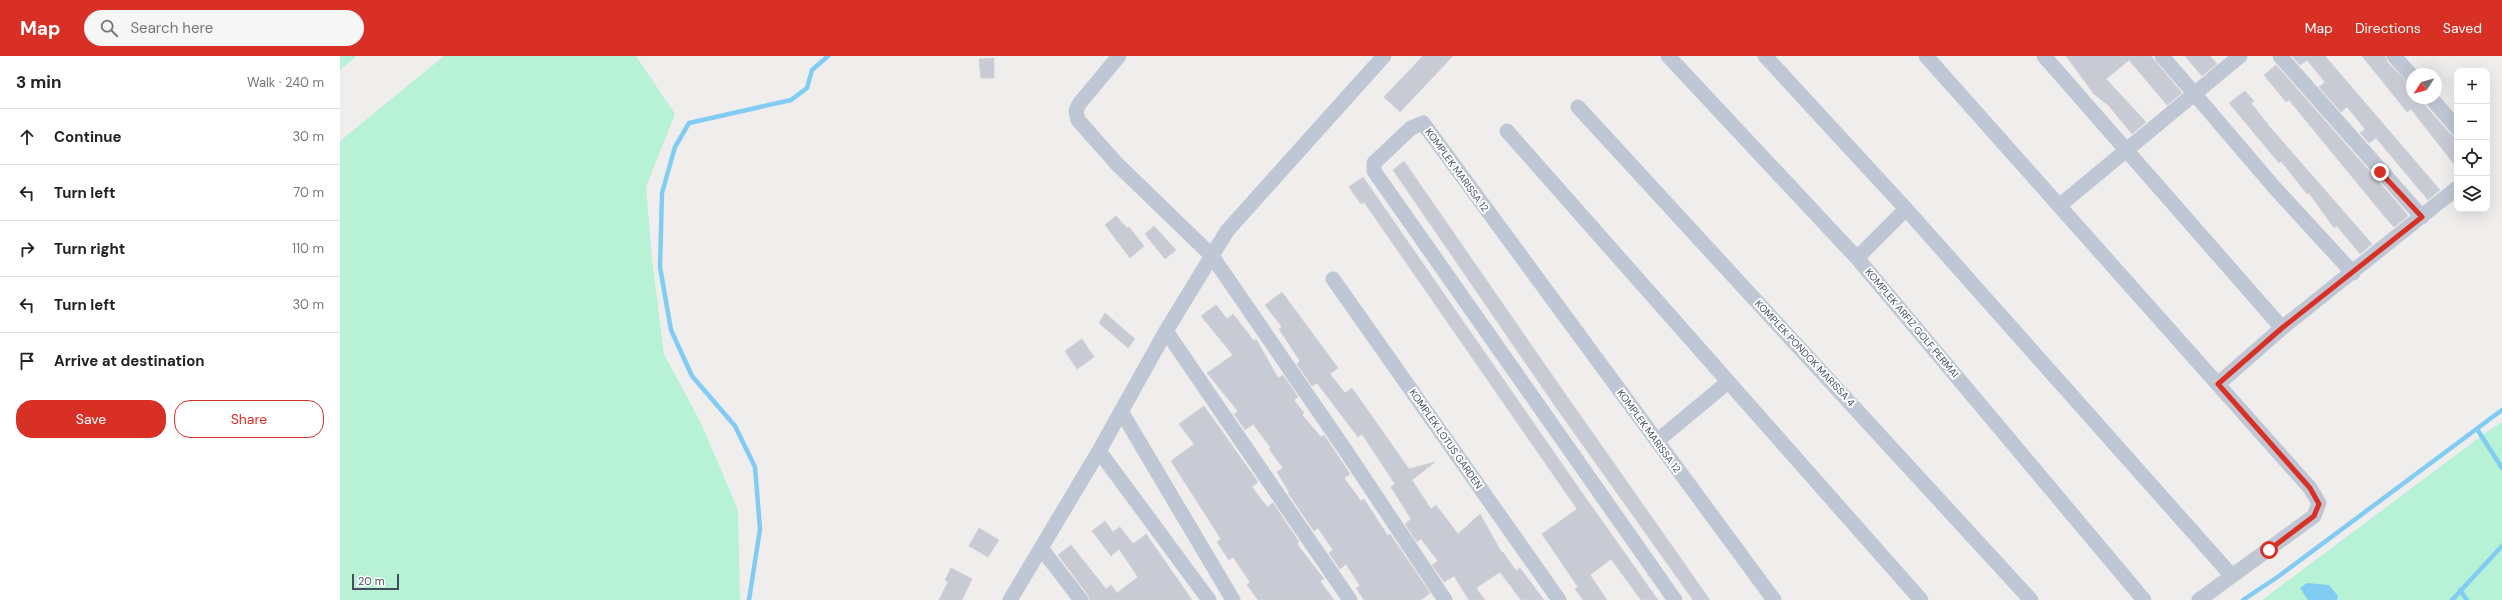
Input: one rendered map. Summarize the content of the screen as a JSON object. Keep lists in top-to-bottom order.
{
  "streets": {
    "street": [
      "KOMPLEK MARISSA 12",
      "KOMPLEK ARFIZ GOLF PERMAI",
      "KOMPLEK PONDOK MARISSA 4",
      "KOMPLEK LOTUS GARDEN"
    ]
  },
  "scale_bar": "20 m",
  "north": "bottom left",
  "page": {
    "header": "Map",
    "search": "Search here",
    "nav": ["Map", "Directions", "Saved"],
    "heading": ["3 min", "Walk · 240 m"],
    "map_buttons": ["+", "−"],
    "list": [
      ["Continue", "30 m"],
      ["Turn left", "70 m"],
      ["Turn right", "110 m"],
      ["Turn left", "30 m"],
      "Arrive at destination"
    ],
    "buttons": ["Save", "Share"],
    "scale": "20 m"
  }
}
